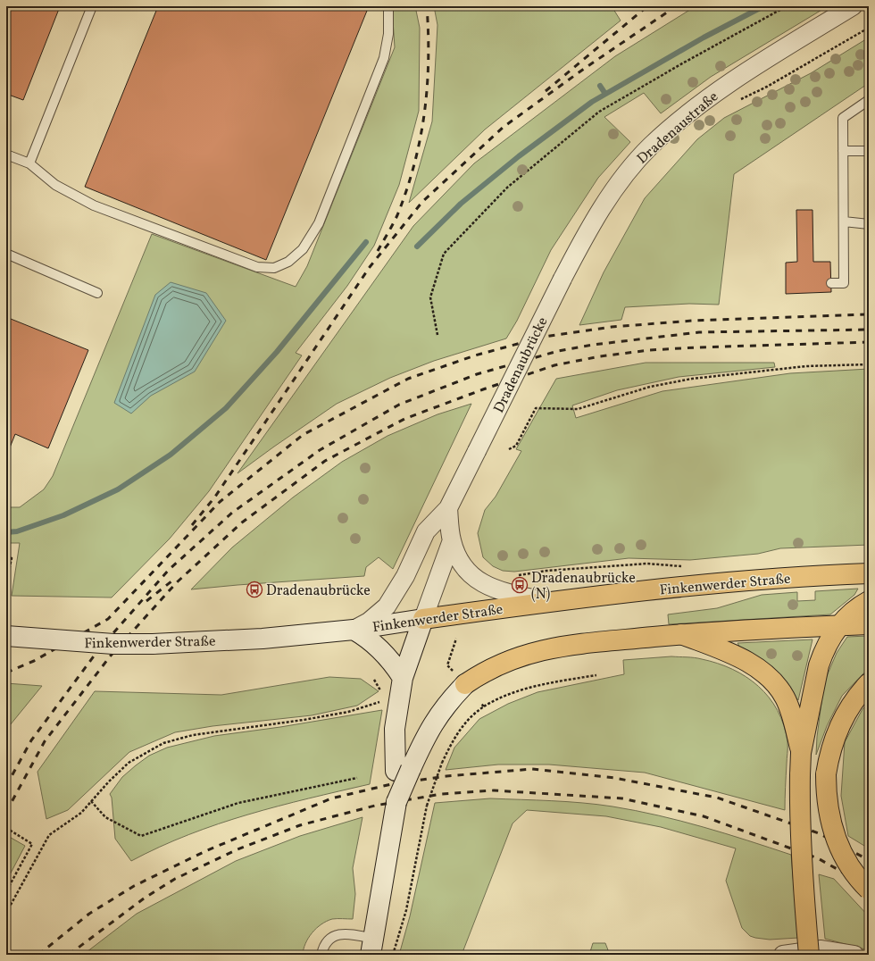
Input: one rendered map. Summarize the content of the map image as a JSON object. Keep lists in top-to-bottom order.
{
  "streets": {
    "main road": ["Finkenwerder Straße"],
    "street": ["Dradenaustraße", "Dradenaubrücke"]
  },
  "crossings": [
    ["Dradenaustraße", "Dradenaubrücke"]
  ],
  "places": {
    "bus stop": ["Dradenaubrücke (N)", "Dradenaubrücke"]
  }
}
